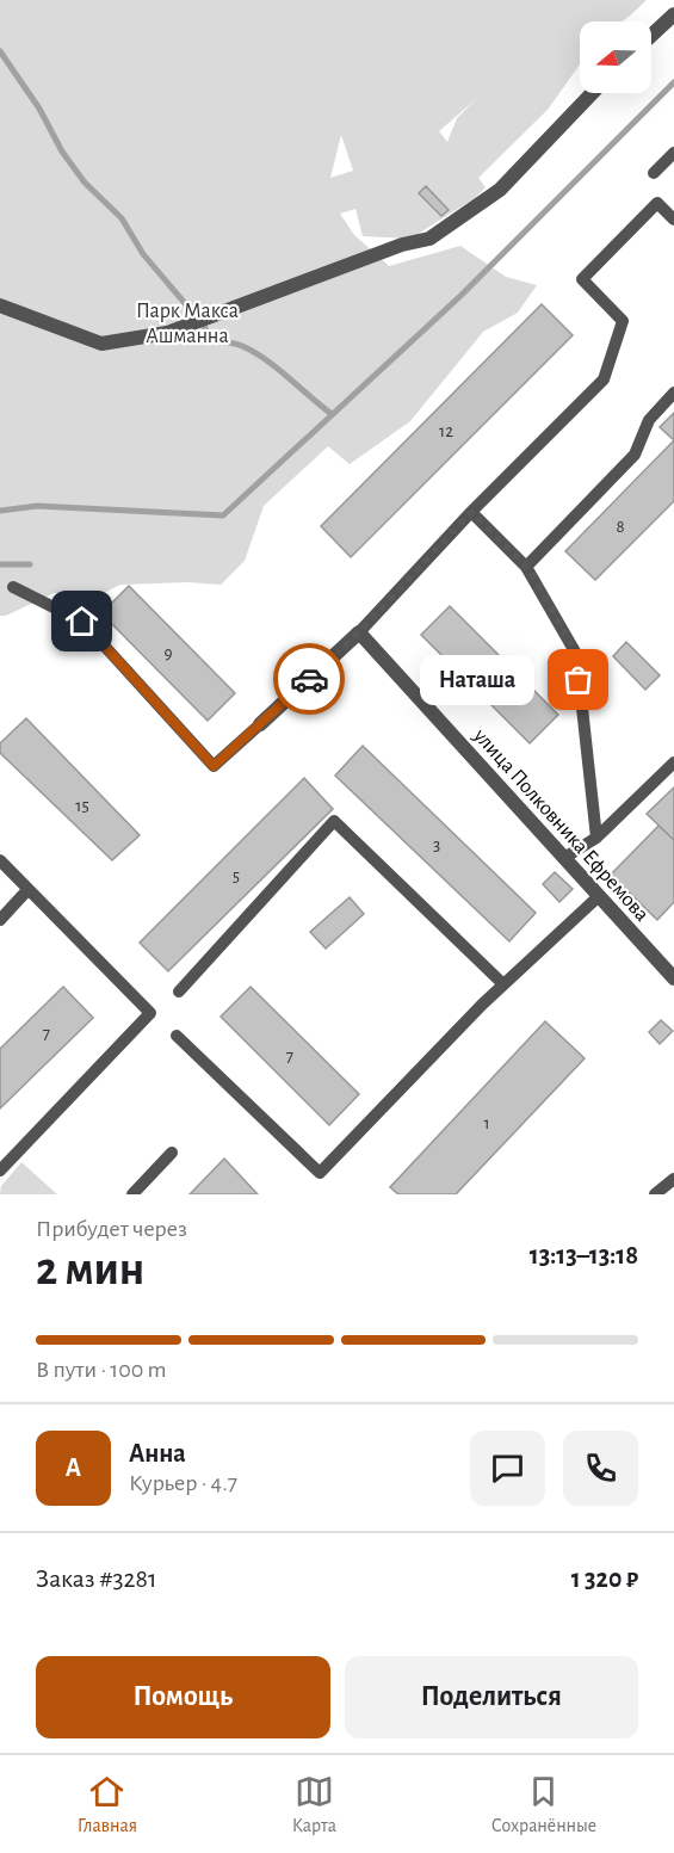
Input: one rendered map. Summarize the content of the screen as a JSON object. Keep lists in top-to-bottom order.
{
  "streets": {
    "street": ["улица Полковника Ефремова"]
  },
  "parks": ["Парк Макса Ашманна"],
  "places": ["Наташа"],
  "house_numbers": [
    "12",
    "8",
    "9",
    "15",
    "3",
    "5",
    "7",
    "7",
    "1"
  ],
  "north": "left",
  "page": {
    "bubble": "Наташа",
    "heading": ["2 мин", "Прибудет через", "13:13–13:18"],
    "panel": [
      "Анна",
      "Курьер · 4.7",
      "Заказ #3281",
      "1 320 ₽"
    ],
    "bar": "В пути · 100 m",
    "round": "А",
    "buttons": ["Помощь", "Поделиться"],
    "tabs": ["Главная", "Карта", "Сохранённые"]
  }
}
